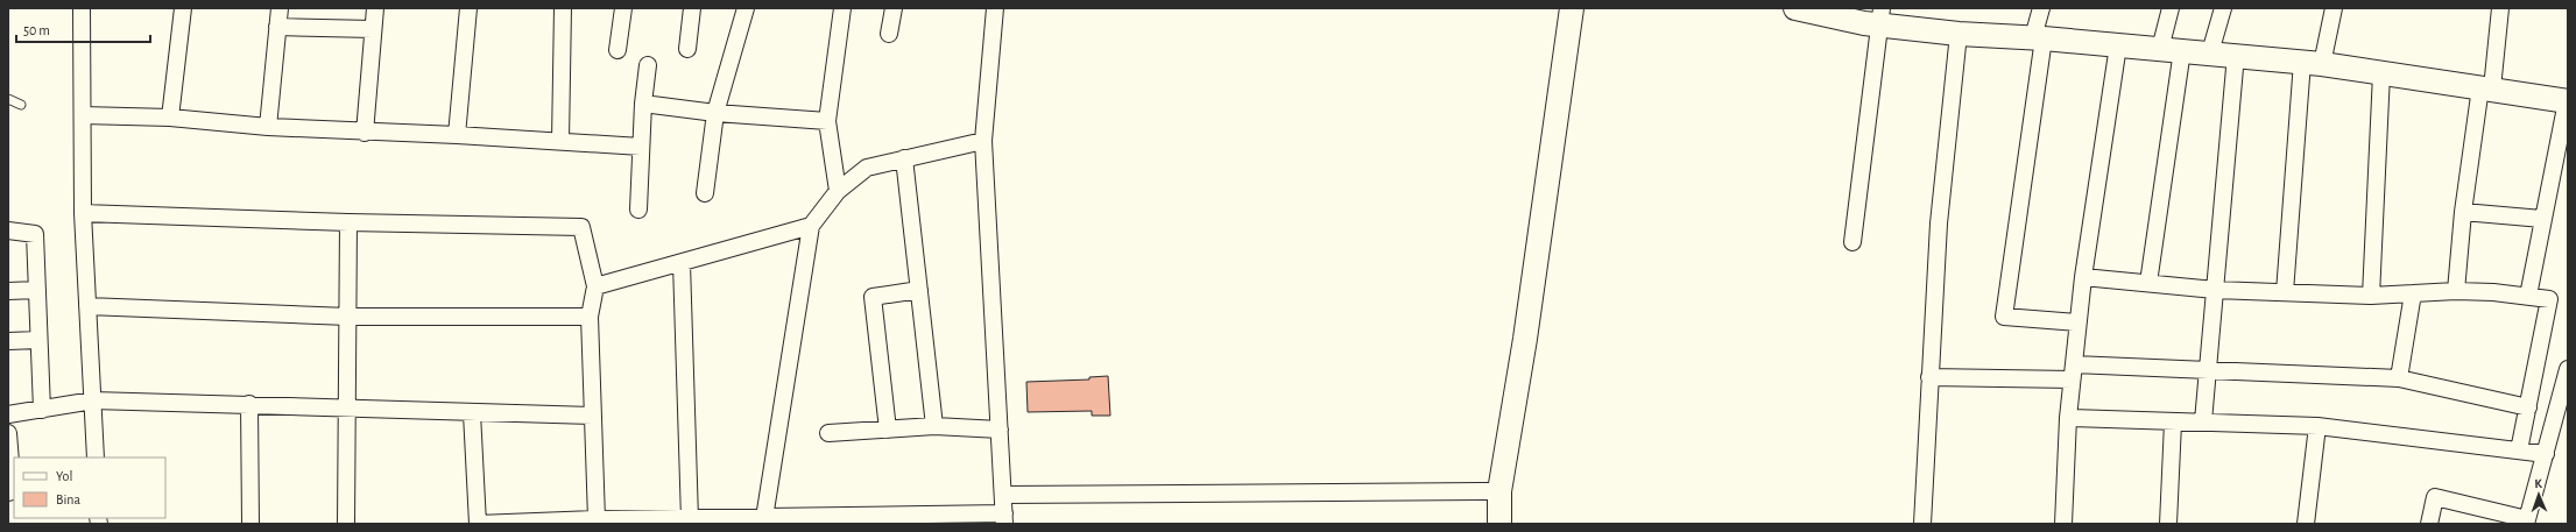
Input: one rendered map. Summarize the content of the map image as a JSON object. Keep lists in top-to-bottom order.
{
  "legend": ["Yol", "Bina"],
  "scale_bar": "50 m",
  "north": "top"
}
